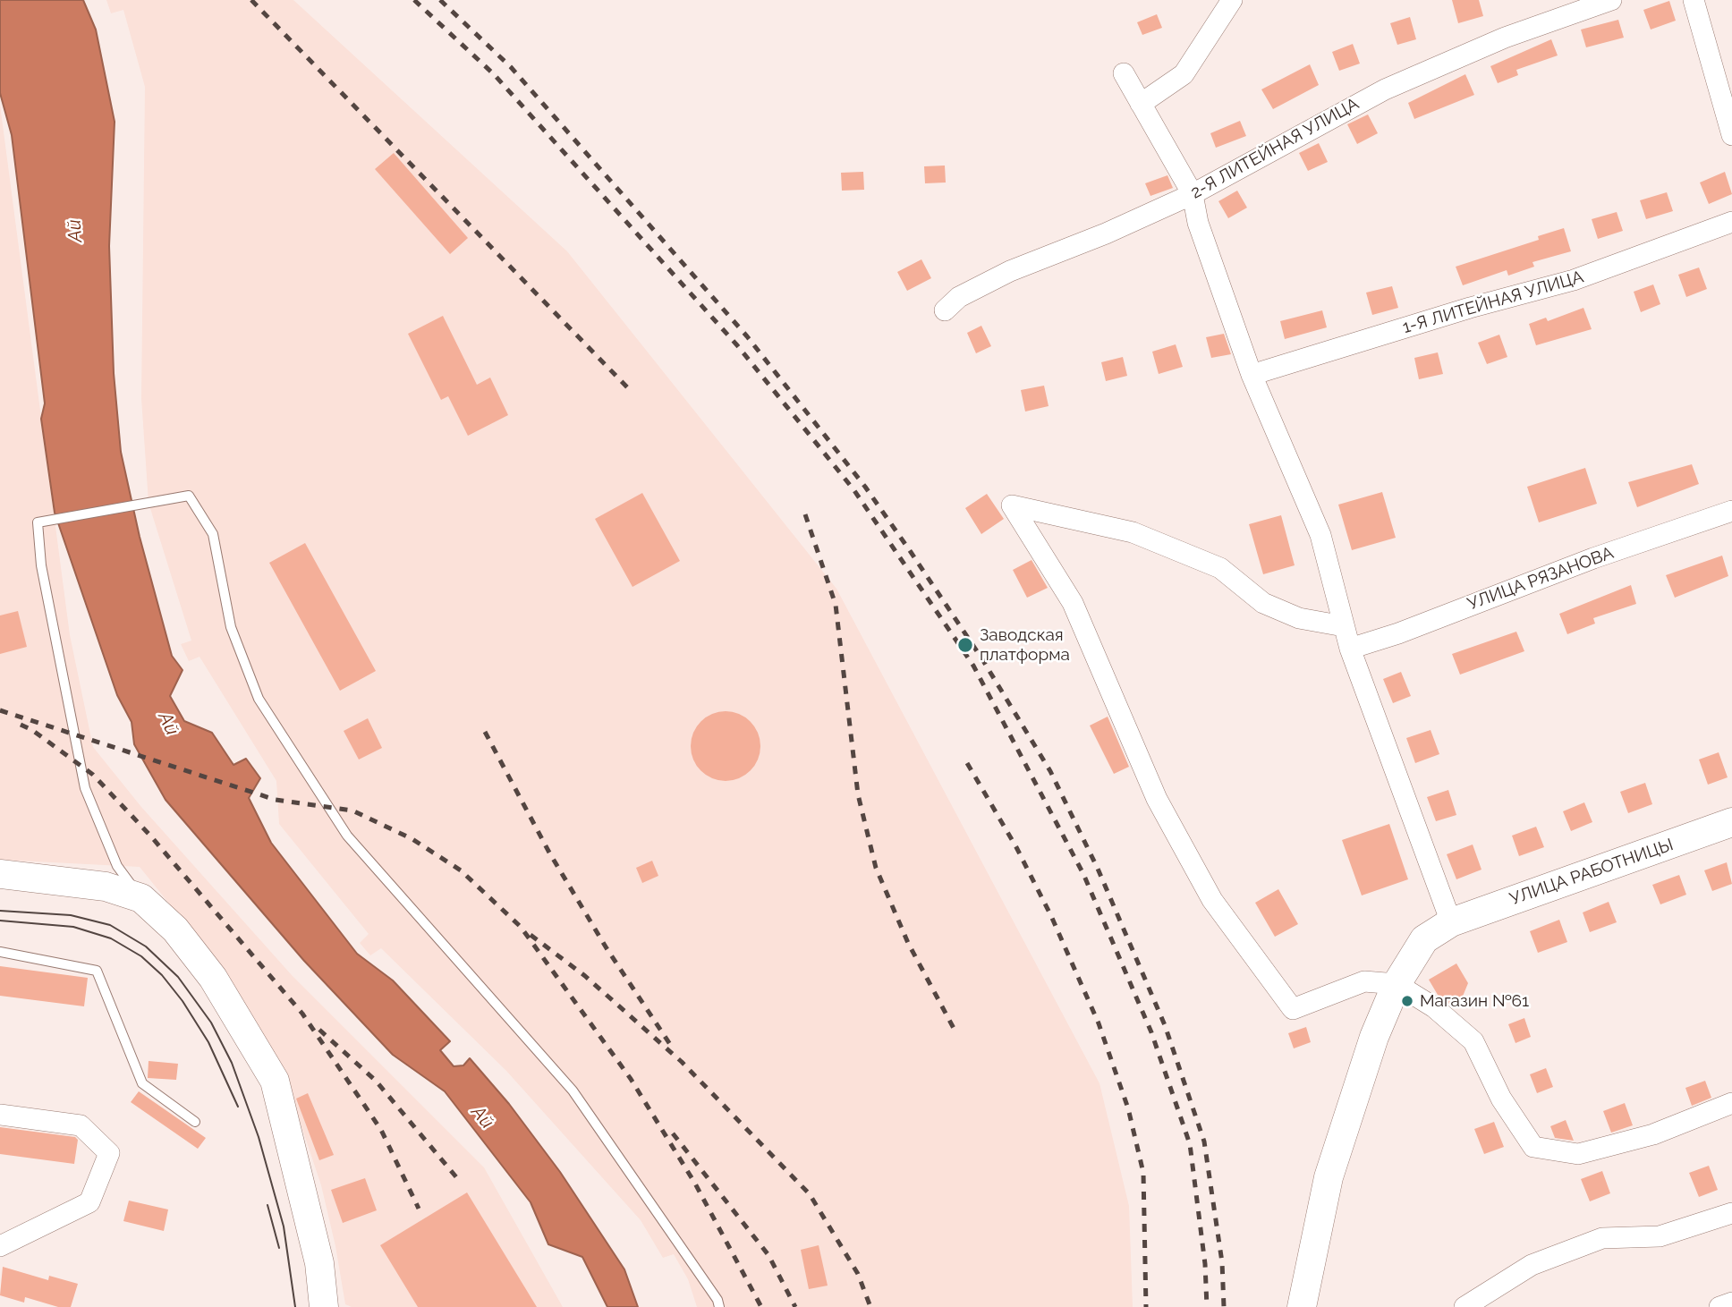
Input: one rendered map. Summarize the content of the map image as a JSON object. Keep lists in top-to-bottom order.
{
  "streets": {
    "street": [
      "2-Я ЛИТЕЙНАЯ УЛИЦА",
      "1-Я ЛИТЕЙНАЯ УЛИЦА",
      "УЛИЦА РЯЗАНОВА",
      "УЛИЦА РАБОТНИЦЫ"
    ]
  },
  "water": ["Ай"],
  "places": ["Заводская платформа", "Магазин №61"]
}
